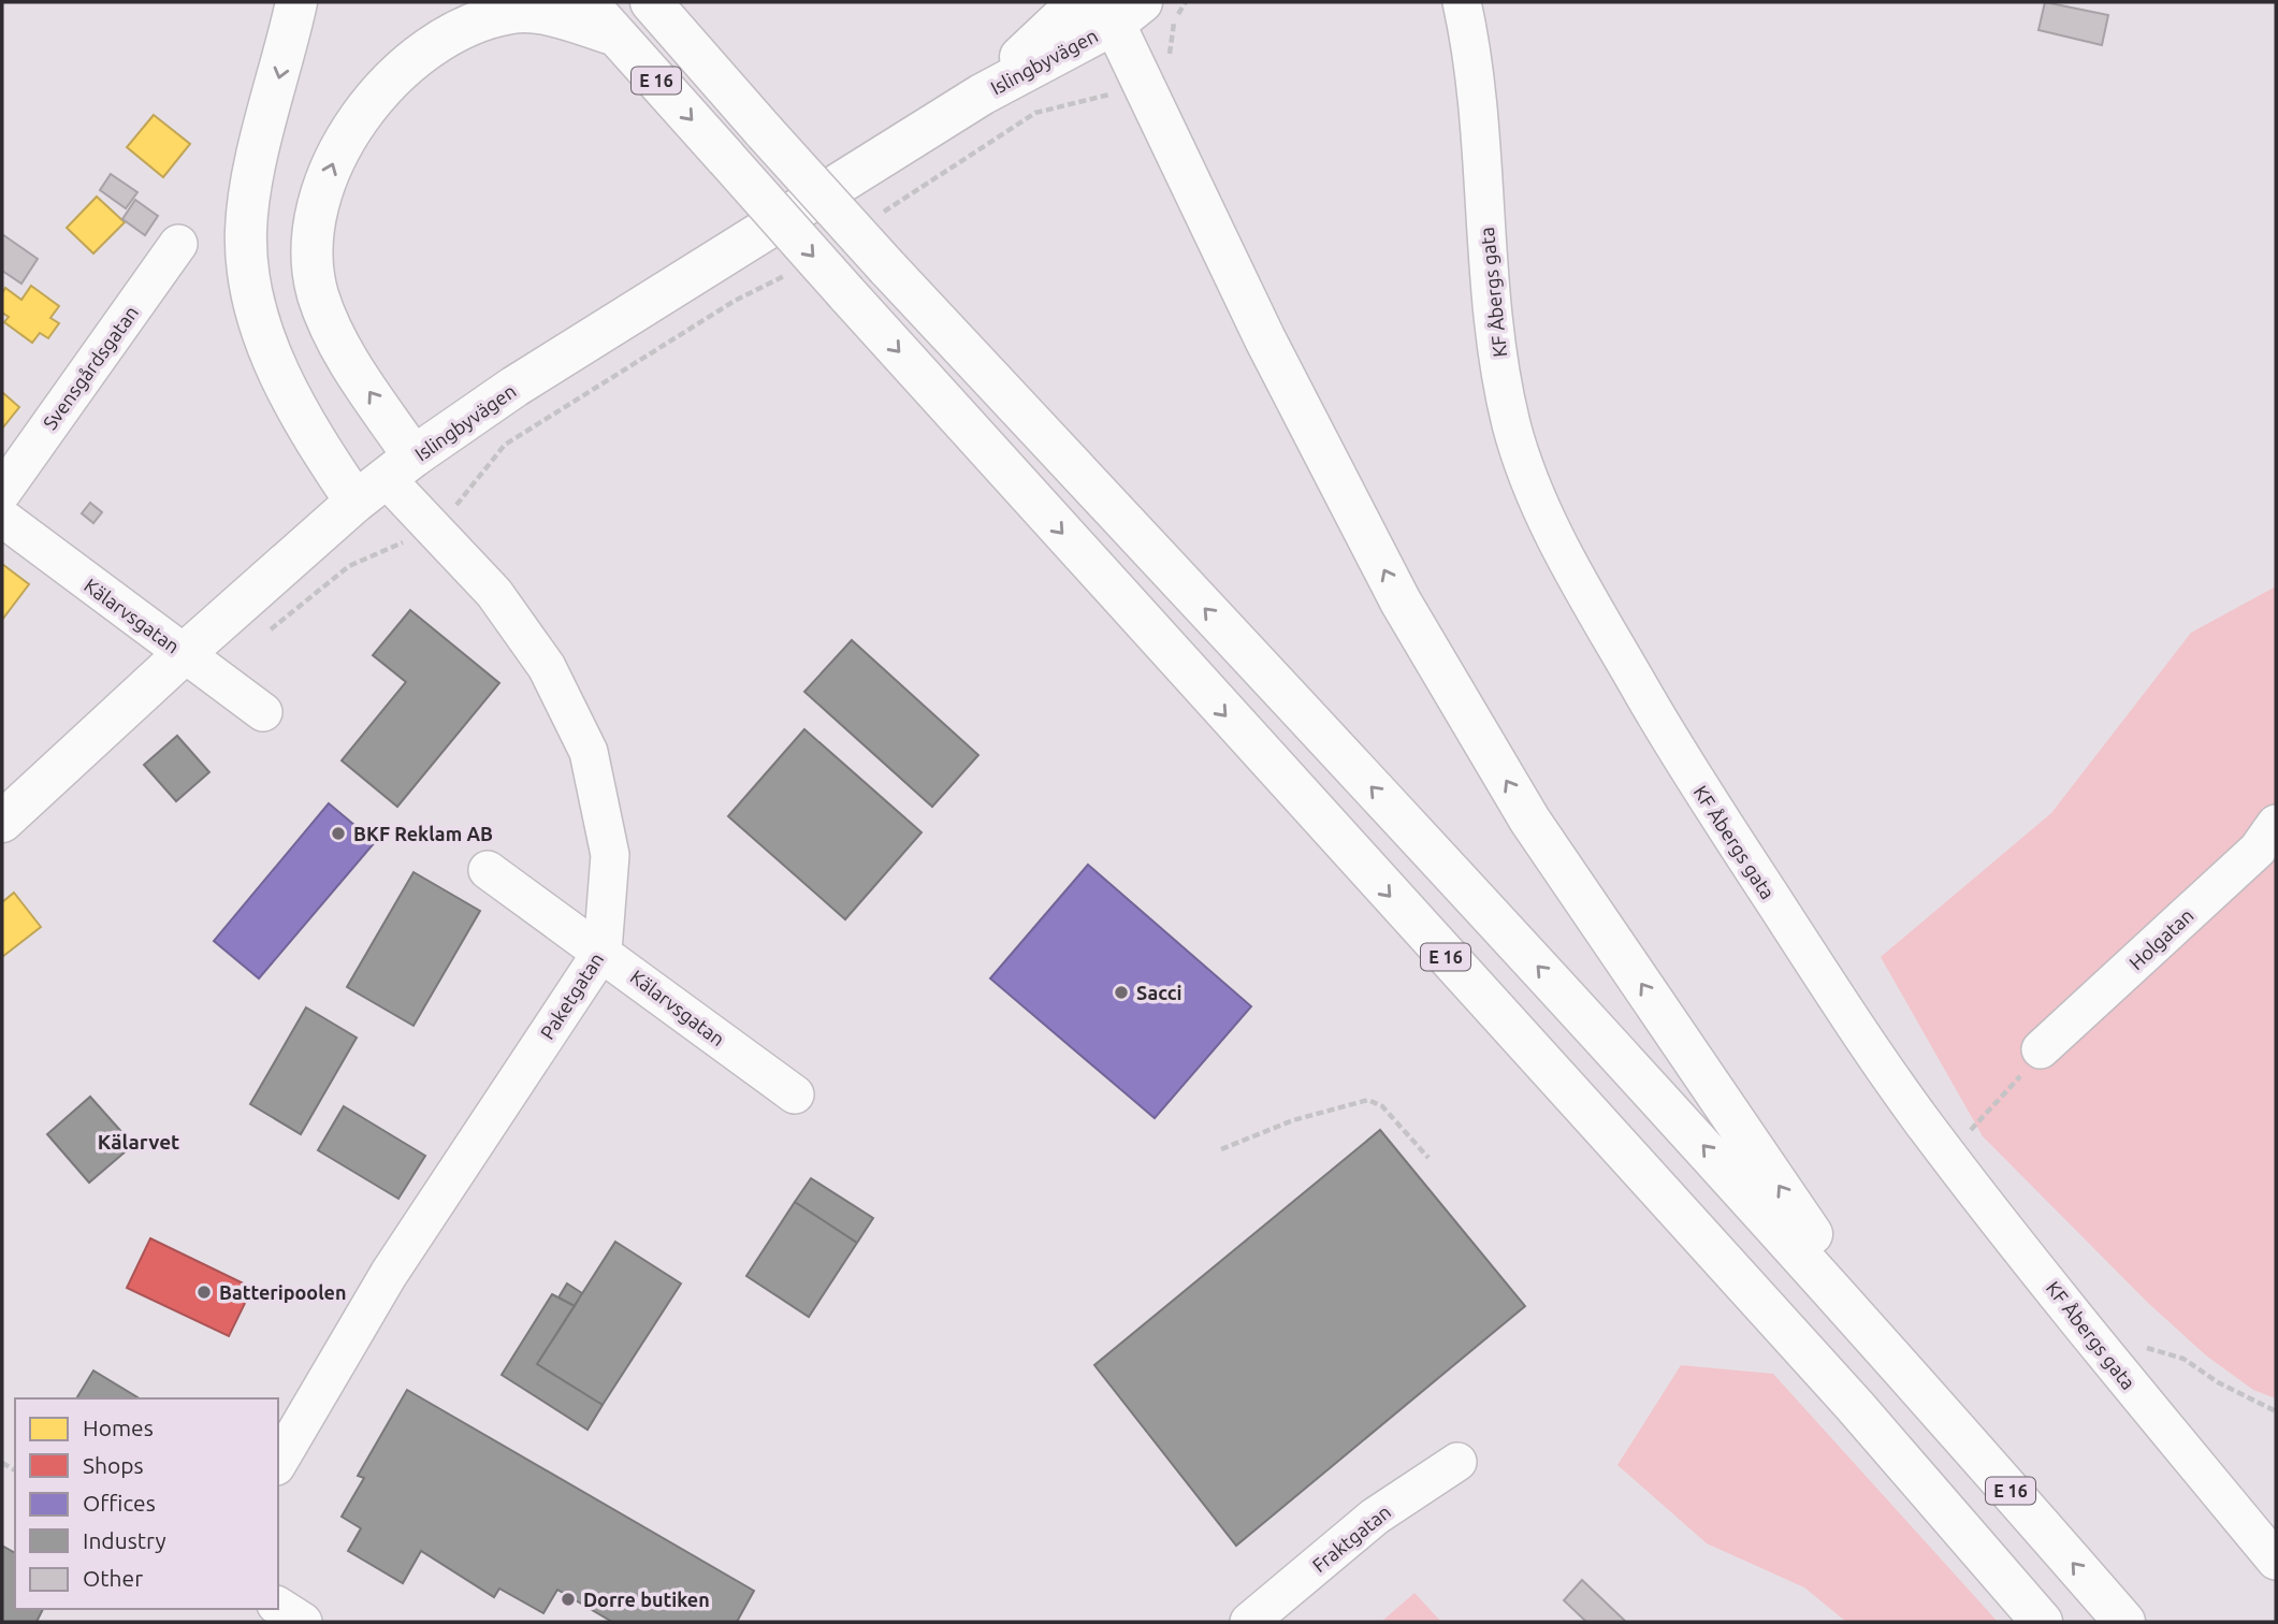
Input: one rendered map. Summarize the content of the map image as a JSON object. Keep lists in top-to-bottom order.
{
  "streets": {
    "main road": ["Islingbyvägen", "E 16"],
    "street": [
      "KF Åbergs gata",
      "Svensgårdsgatan",
      "Kälarvsgatan",
      "Holgatan",
      "Paketgatan",
      "Fraktgatan"
    ]
  },
  "crossings": [
    ["Islingbyvägen", "Kälarvsgatan"],
    ["Islingbyvägen", "Paketgatan"],
    ["Kälarvsgatan", "Paketgatan"]
  ],
  "districts": ["Kälarvet"],
  "places": [
    "BKF Reklam AB",
    "Sacci",
    "Batteripoolen",
    "Dorre butiken"
  ],
  "legend": [
    "Homes",
    "Shops",
    "Offices",
    "Industry",
    "Other"
  ]
}
